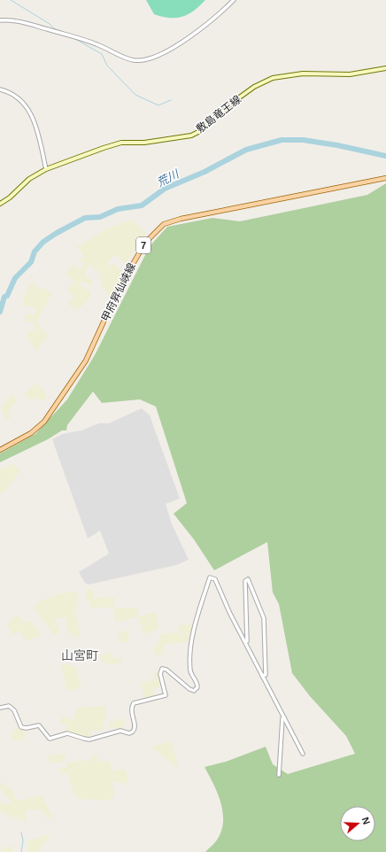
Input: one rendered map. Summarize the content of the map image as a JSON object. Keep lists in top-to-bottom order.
{
  "streets": {
    "main road": ["敷島竜王線", "7", "甲府昇仙峡線"]
  },
  "districts": ["山宮町"],
  "water": ["荒川"],
  "north": "right"
}
